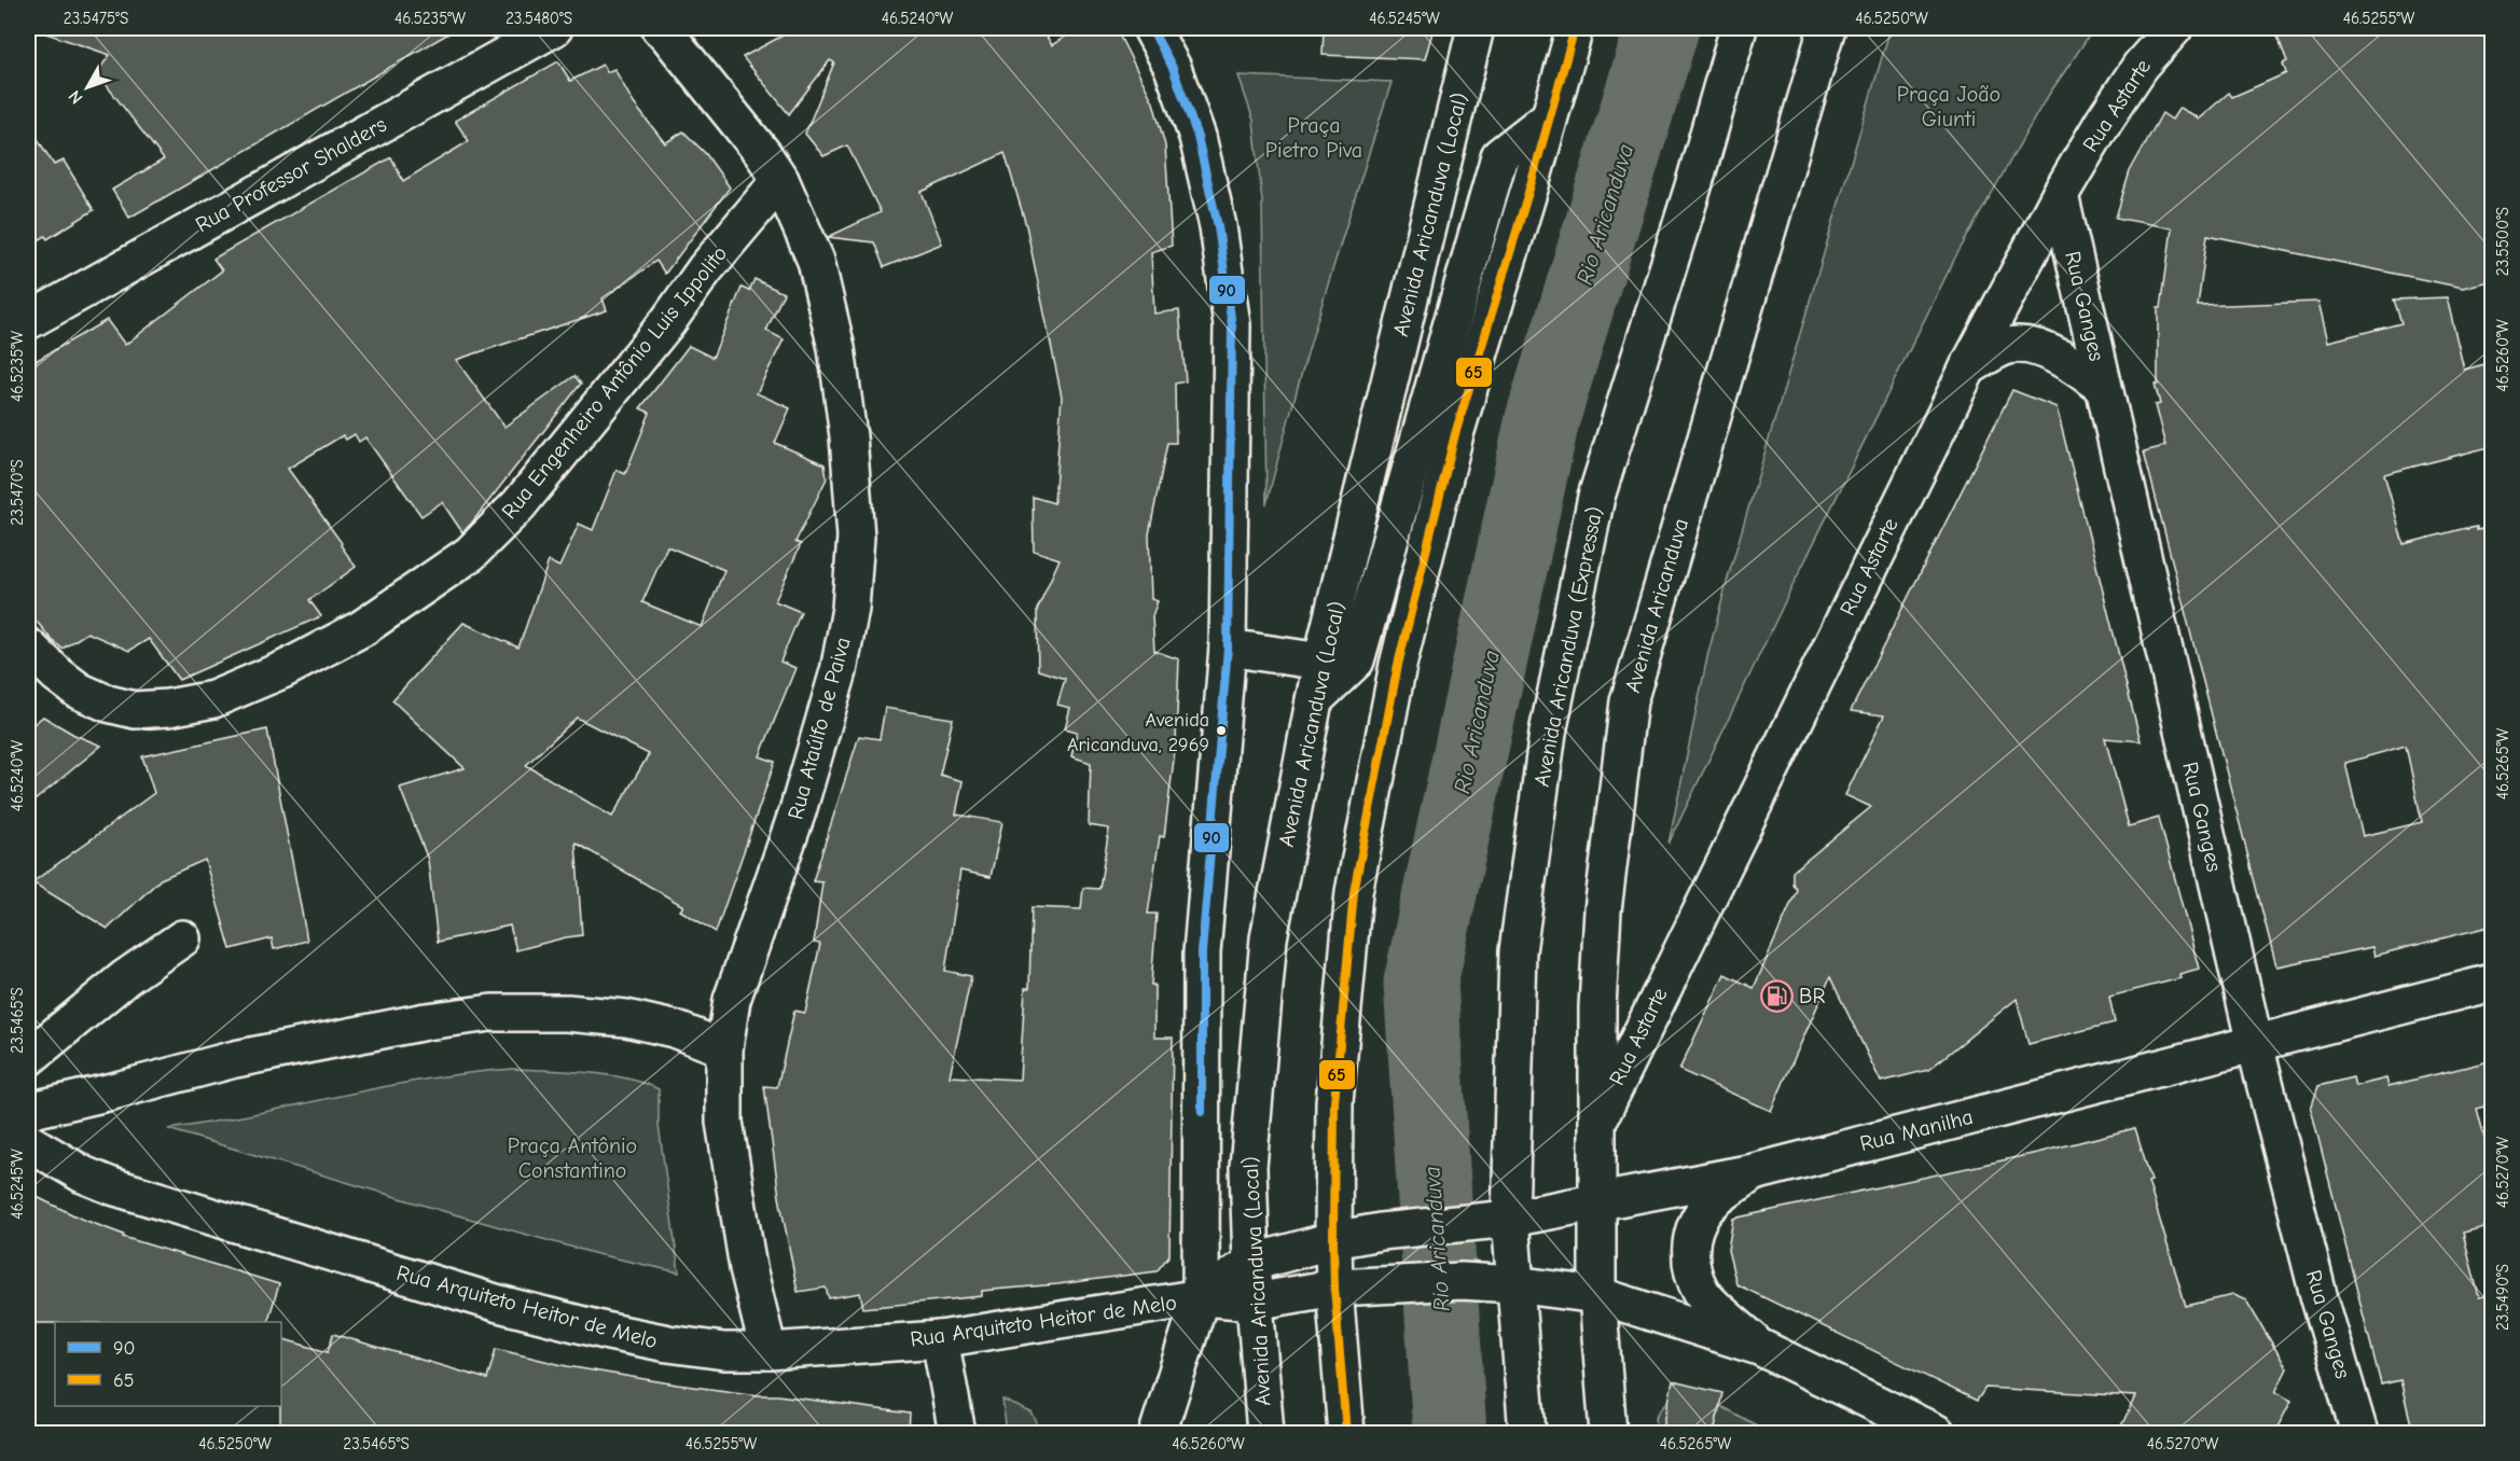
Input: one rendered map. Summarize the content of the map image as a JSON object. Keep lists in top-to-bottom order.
{
  "streets": {
    "main road": [
      "Rua Astarte",
      "Rua Professor Shalders",
      "Avenida Aricanduva (Local)",
      "Rua Ganges",
      "Rua Engenheiro Antônio Luis Ippolito",
      "Avenida Aricanduva",
      "Avenida Aricanduva (Expressa)",
      "Rua Ataúlfo de Paiva",
      "Rua Manilha",
      "Rua Arquiteto Heitor de Melo"
    ]
  },
  "crossings": [
    ["Rua Astarte", "Rua Ganges"],
    ["Rua Astarte", "Avenida Aricanduva"],
    ["Avenida Aricanduva (Local)", "Rua Arquiteto Heitor de Melo"],
    ["Rua Ganges", "Rua Manilha"],
    ["Rua Engenheiro Antônio Luis Ippolito", "Rua Ataúlfo de Paiva"],
    ["Avenida Aricanduva", "Rua Manilha"],
    ["Avenida Aricanduva (Expressa)", "Rua Manilha"],
    ["Avenida Aricanduva (Expressa)", "Rua Arquiteto Heitor de Melo"],
    ["Rua Ataúlfo de Paiva", "Rua Arquiteto Heitor de Melo"],
    ["Rua Manilha", "Rua Arquiteto Heitor de Melo"]
  ],
  "water": ["Rio Aricanduva"],
  "parks": ["Praça João Giunti", "Praça Pietro Piva", "Praça Antônio Constantino"],
  "places": {
    "other": ["Avenida Aricanduva, 2969"],
    "fuel station": ["BR"]
  },
  "lines": ["transit line 90", "transit line 65"],
  "legend": ["90", "65"],
  "north": "bottom left",
  "coordinates": [
    "23.5475°S",
    "46.5235°W",
    "23.5480°S",
    "46.5240°W",
    "46.5245°W",
    "46.5250°W",
    "46.5255°W",
    "23.5500°S",
    "46.5260°W",
    "23.5470°S",
    "46.5265°W",
    "23.5465°S",
    "46.5270°W",
    "23.5490°S"
  ]
}
